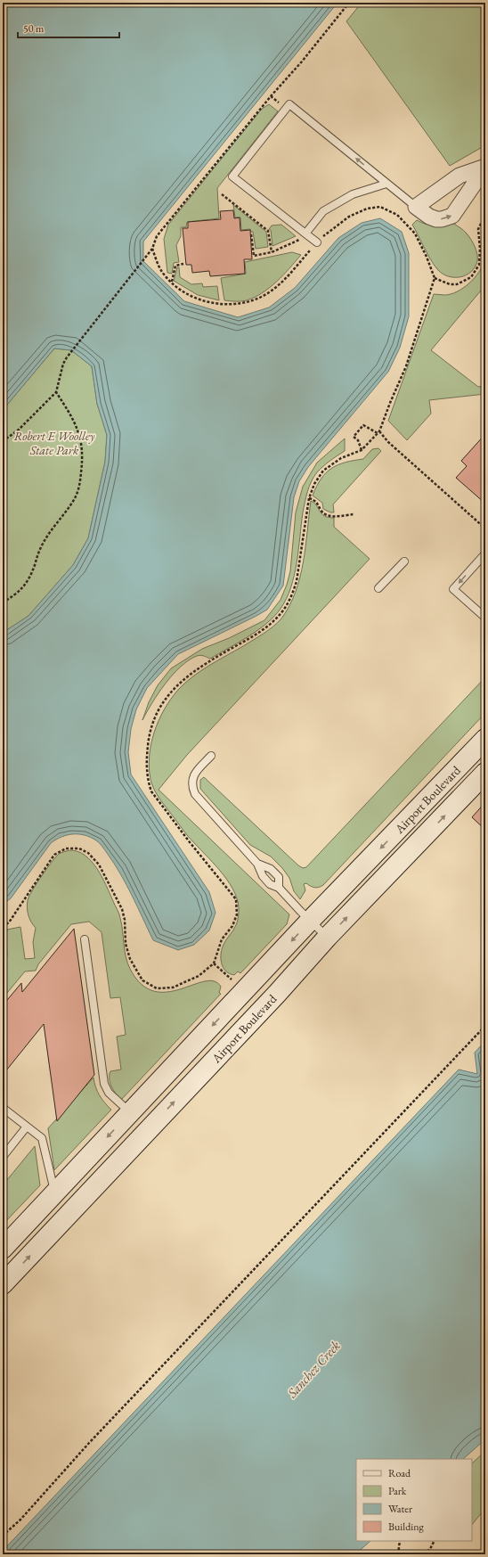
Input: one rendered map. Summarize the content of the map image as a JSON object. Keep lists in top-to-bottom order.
{
  "streets": {
    "main road": ["Airport Boulevard"]
  },
  "water": ["Sanchez Creek"],
  "parks": ["Robert E Woolley State Park"],
  "legend": [
    "Road",
    "Park",
    "Water",
    "Building"
  ],
  "scale_bar": "50 m"
}
